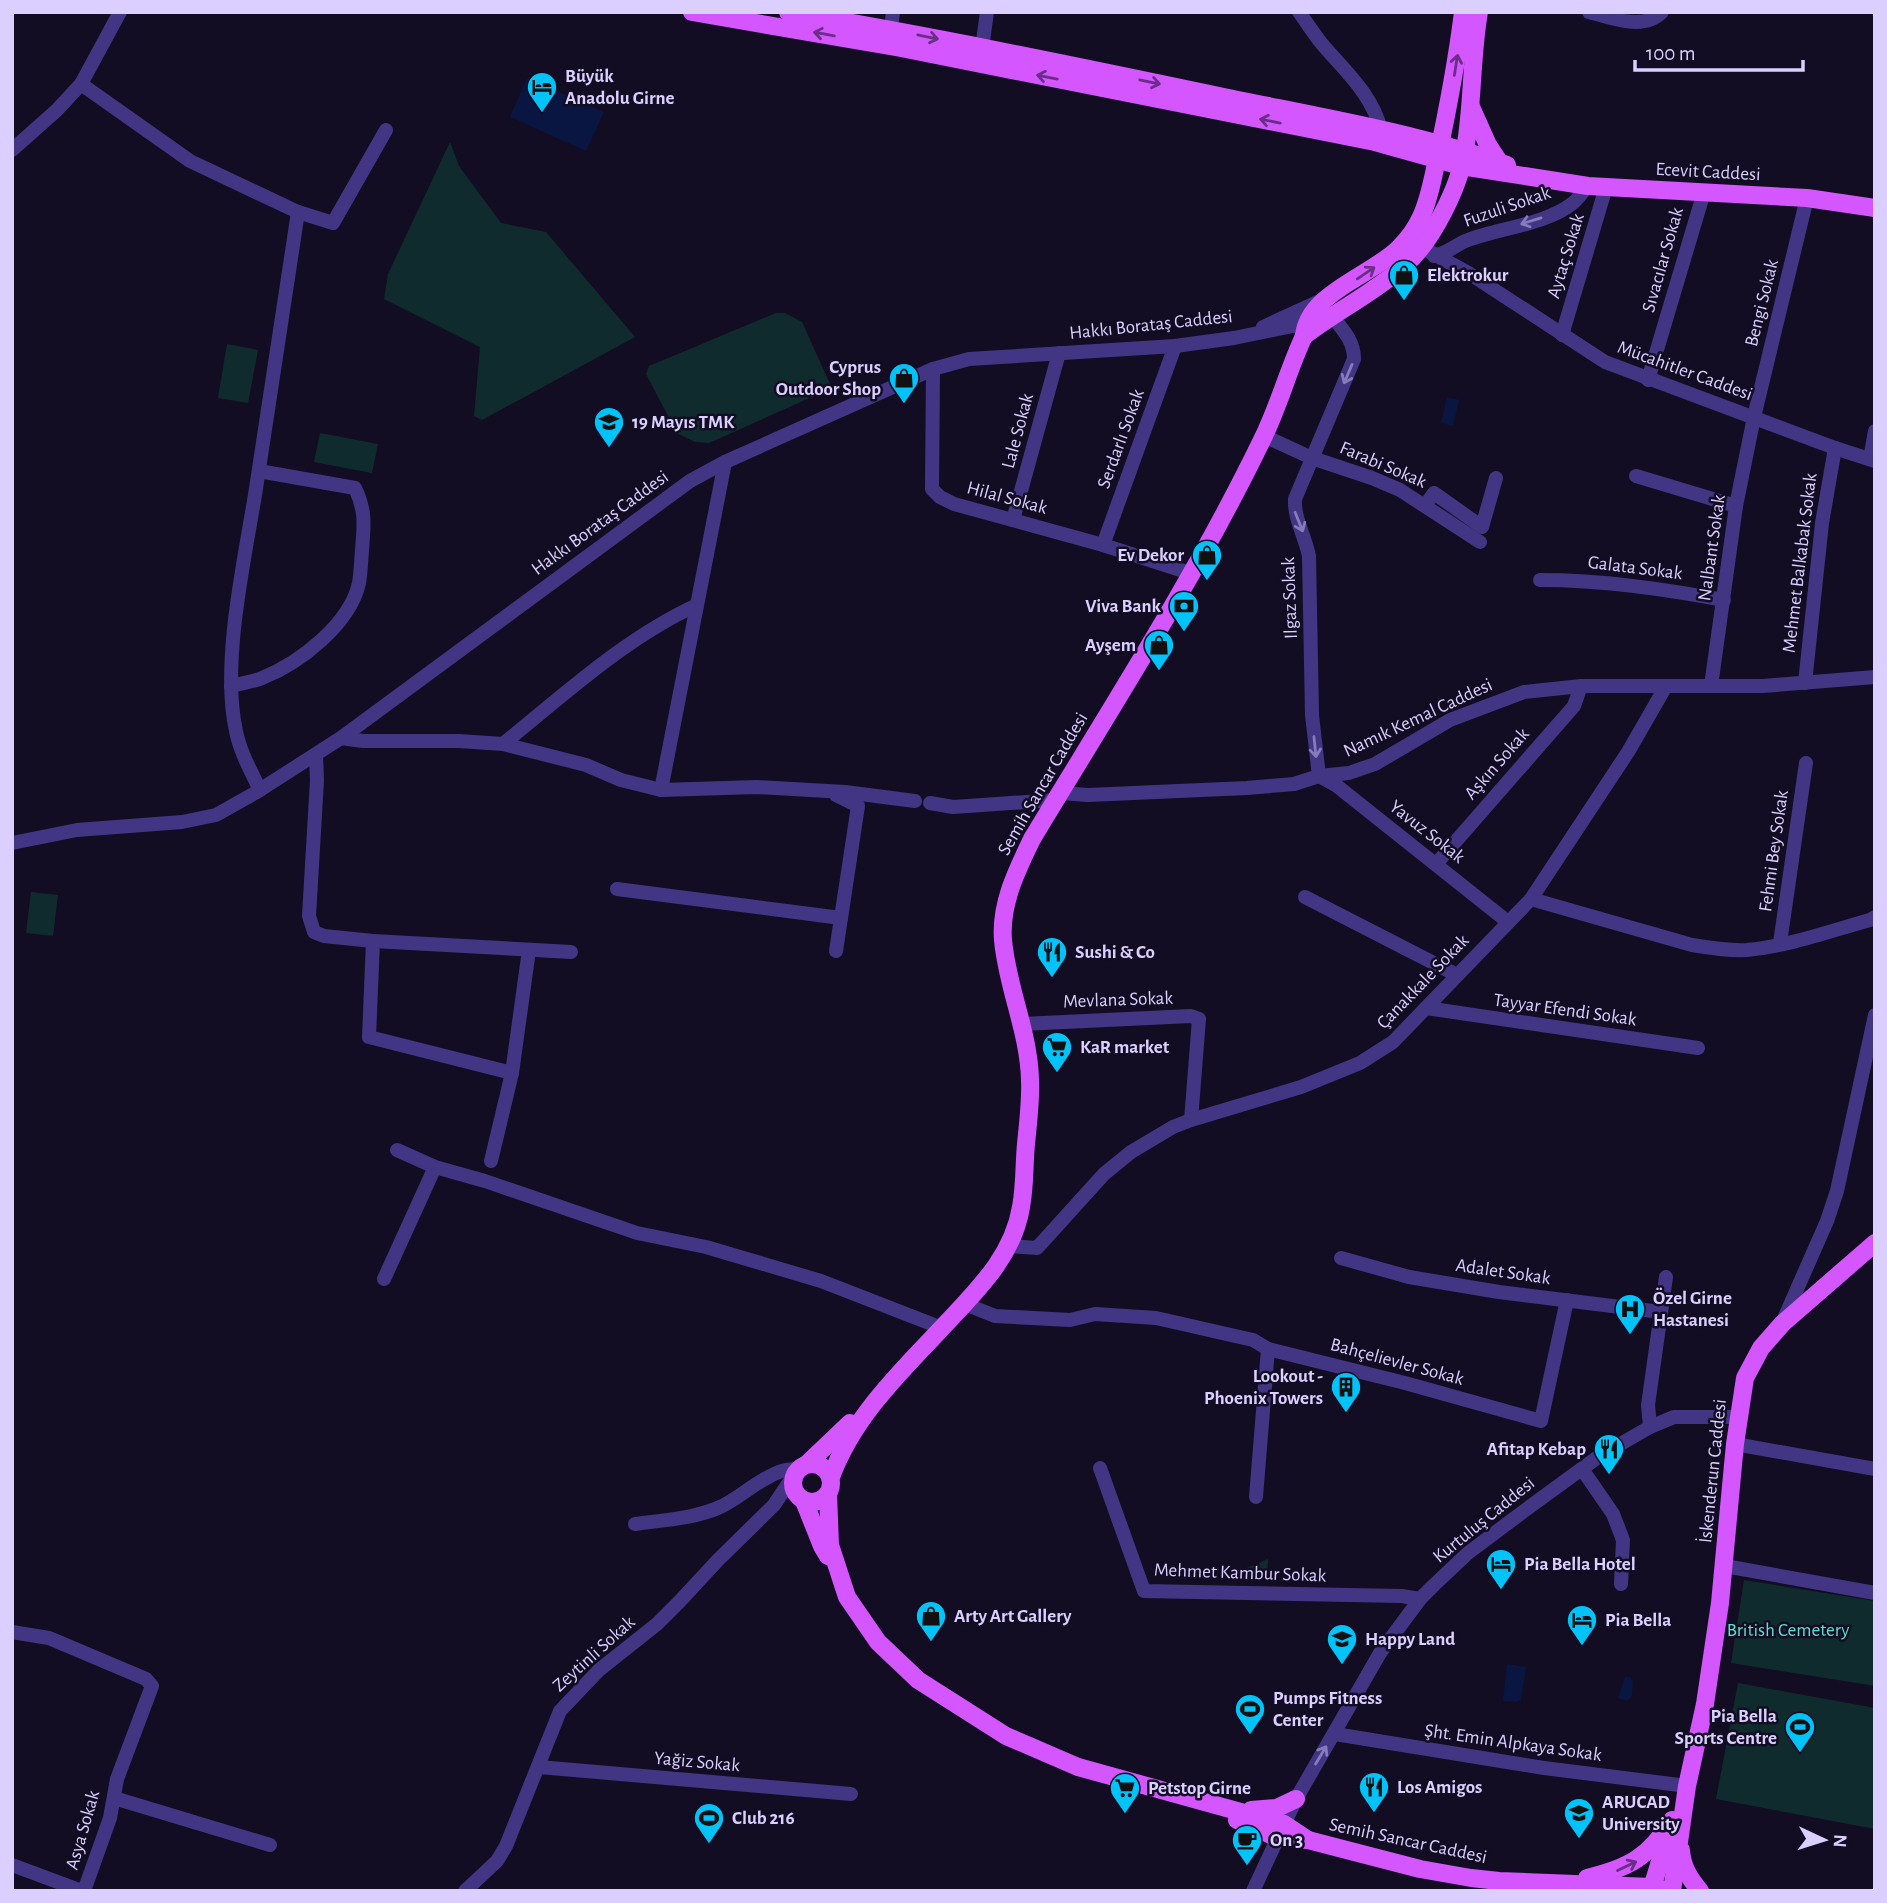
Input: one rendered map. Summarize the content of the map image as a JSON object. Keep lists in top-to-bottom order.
{
  "streets": {
    "main road": ["Ecevit Caddesi", "Semih Sancar Caddesi", "İskenderun Caddesi"],
    "street": [
      "Fuzuli Sokak",
      "Aytaç Sokak",
      "Sıvacılar Sokak",
      "Bengi Sokak",
      "Hakkı Borataş Caddesi",
      "Mücahitler Caddesi",
      "Lale Sokak",
      "Serdarlı Sokak",
      "Farabi Sokak",
      "Hilal Sokak",
      "Nalbant Sokak",
      "Mehmet Balkabak Sokak",
      "Galata Sokak",
      "Ilgaz Sokak",
      "Namık Kemal Caddesi",
      "Aşkın Sokak",
      "Yavuz Sokak",
      "Fehmi Bey Sokak",
      "Çanakkale Sokak",
      "Mevlana Sokak",
      "Tayyar Efendi Sokak",
      "Adalet Sokak",
      "Bahçelievler Sokak",
      "Kurtuluş Caddesi",
      "Mehmet Kambur Sokak",
      "Zeytinli Sokak",
      "Şht. Emin Alpkaya Sokak",
      "Yağiz Sokak",
      "Asya Sokak"
    ]
  },
  "crossings": [
    ["Ecevit Caddesi", "Fuzuli Sokak"],
    ["Ecevit Caddesi", "Aytaç Sokak"],
    ["Ecevit Caddesi", "Sıvacılar Sokak"],
    ["Ecevit Caddesi", "Bengi Sokak"],
    ["Ecevit Caddesi", "Semih Sancar Caddesi"],
    ["Fuzuli Sokak", "Mücahitler Caddesi"],
    ["Fuzuli Sokak", "Semih Sancar Caddesi"],
    ["Aytaç Sokak", "Mücahitler Caddesi"],
    ["Sıvacılar Sokak", "Mücahitler Caddesi"],
    ["Bengi Sokak", "Mücahitler Caddesi"],
    ["Bengi Sokak", "Nalbant Sokak"],
    ["Hakkı Borataş Caddesi", "Lale Sokak"],
    ["Hakkı Borataş Caddesi", "Serdarlı Sokak"],
    ["Hakkı Borataş Caddesi", "Hilal Sokak"],
    ["Hakkı Borataş Caddesi", "Namık Kemal Caddesi"],
    ["Hakkı Borataş Caddesi", "Semih Sancar Caddesi"],
    ["Mücahitler Caddesi", "Nalbant Sokak"],
    ["Mücahitler Caddesi", "Mehmet Balkabak Sokak"],
    ["Mücahitler Caddesi", "Semih Sancar Caddesi"],
    ["Lale Sokak", "Hilal Sokak"],
    ["Serdarlı Sokak", "Hilal Sokak"],
    ["Farabi Sokak", "Ilgaz Sokak"],
    ["Farabi Sokak", "Semih Sancar Caddesi"],
    ["Hilal Sokak", "Semih Sancar Caddesi"],
    ["Nalbant Sokak", "Galata Sokak"],
    ["Nalbant Sokak", "Namık Kemal Caddesi"],
    ["Mehmet Balkabak Sokak", "Namık Kemal Caddesi"],
    ["Ilgaz Sokak", "Namık Kemal Caddesi"],
    ["Ilgaz Sokak", "Semih Sancar Caddesi"],
    ["Ilgaz Sokak", "Yavuz Sokak"],
    ["Namık Kemal Caddesi", "Aşkın Sokak"],
    ["Namık Kemal Caddesi", "Semih Sancar Caddesi"],
    ["Namık Kemal Caddesi", "Yavuz Sokak"],
    ["Namık Kemal Caddesi", "Çanakkale Sokak"],
    ["Aşkın Sokak", "Yavuz Sokak"],
    ["Semih Sancar Caddesi", "Çanakkale Sokak"],
    ["Semih Sancar Caddesi", "Mevlana Sokak"],
    ["Semih Sancar Caddesi", "Kurtuluş Caddesi"],
    ["Semih Sancar Caddesi", "Zeytinli Sokak"],
    ["Yavuz Sokak", "Çanakkale Sokak"],
    ["Çanakkale Sokak", "Mevlana Sokak"],
    ["Çanakkale Sokak", "Tayyar Efendi Sokak"],
    ["Adalet Sokak", "Bahçelievler Sokak"],
    ["İskenderun Caddesi", "Kurtuluş Caddesi"],
    ["İskenderun Caddesi", "Şht. Emin Alpkaya Sokak"],
    ["Kurtuluş Caddesi", "Mehmet Kambur Sokak"],
    ["Kurtuluş Caddesi", "Şht. Emin Alpkaya Sokak"],
    ["Zeytinli Sokak", "Yağiz Sokak"]
  ],
  "one_way": ["Fuzuli Sokak", "Ilgaz Sokak"],
  "parks": ["British Cemetery"],
  "places": {
    "hotel": ["Büyük Anadolu Girne", "Pia Bella Hotel", "Pia Bella"],
    "shop": [
      "Elektrokur",
      "Cyprus Outdoor Shop",
      "Ev Dekor",
      "Ayşem",
      "Arty Art Gallery"
    ],
    "school or university": ["19 Mayıs TMK", "Happy Land", "ARUCAD University"],
    "bank": ["Viva Bank"],
    "restaurant": ["Sushi & Co", "Afitap Kebap", "Los Amigos"],
    "supermarket": ["KaR market", "Petstop Girne"],
    "hospital": ["Özel Girne Hastanesi"],
    "building": ["Lookout - Phoenix Towers"],
    "sports": ["Pumps Fitness Center", "Pia Bella Sports Centre", "Club 216"],
    "cafe": ["On 3"]
  },
  "scale_bar": "100 m",
  "north": "right"
}
